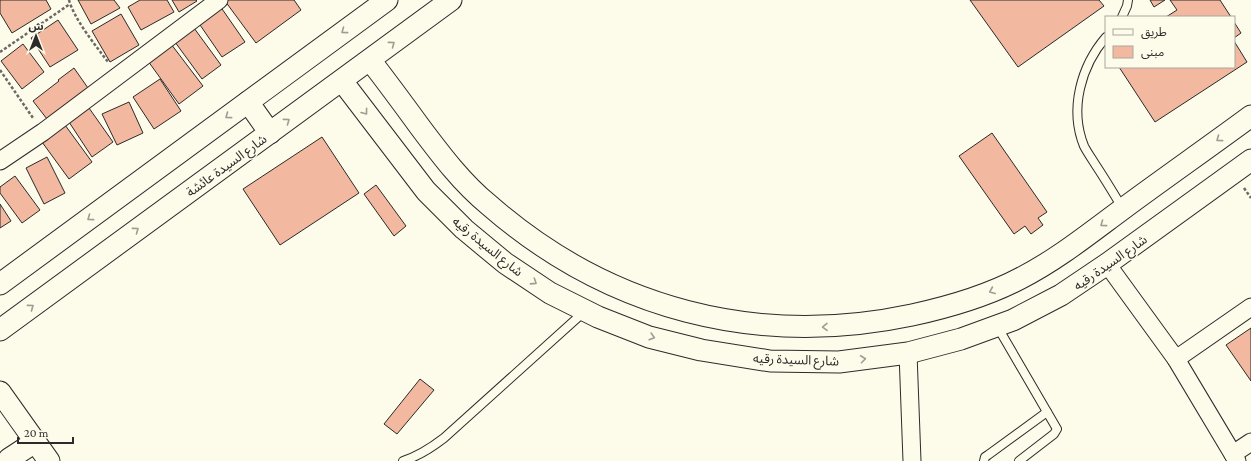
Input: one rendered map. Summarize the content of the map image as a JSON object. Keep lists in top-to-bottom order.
{
  "streets": {
    "street": ["شارع السيدة عائشة", "شارع السيدة رقيه"]
  },
  "crossings": [
    ["شارع السيدة عائشة", "شارع السيدة رقيه"]
  ],
  "one_way": ["شارع السيدة رقيه"],
  "legend": ["طريق", "مبنى"],
  "scale_bar": "20 m",
  "north": "top"
}
